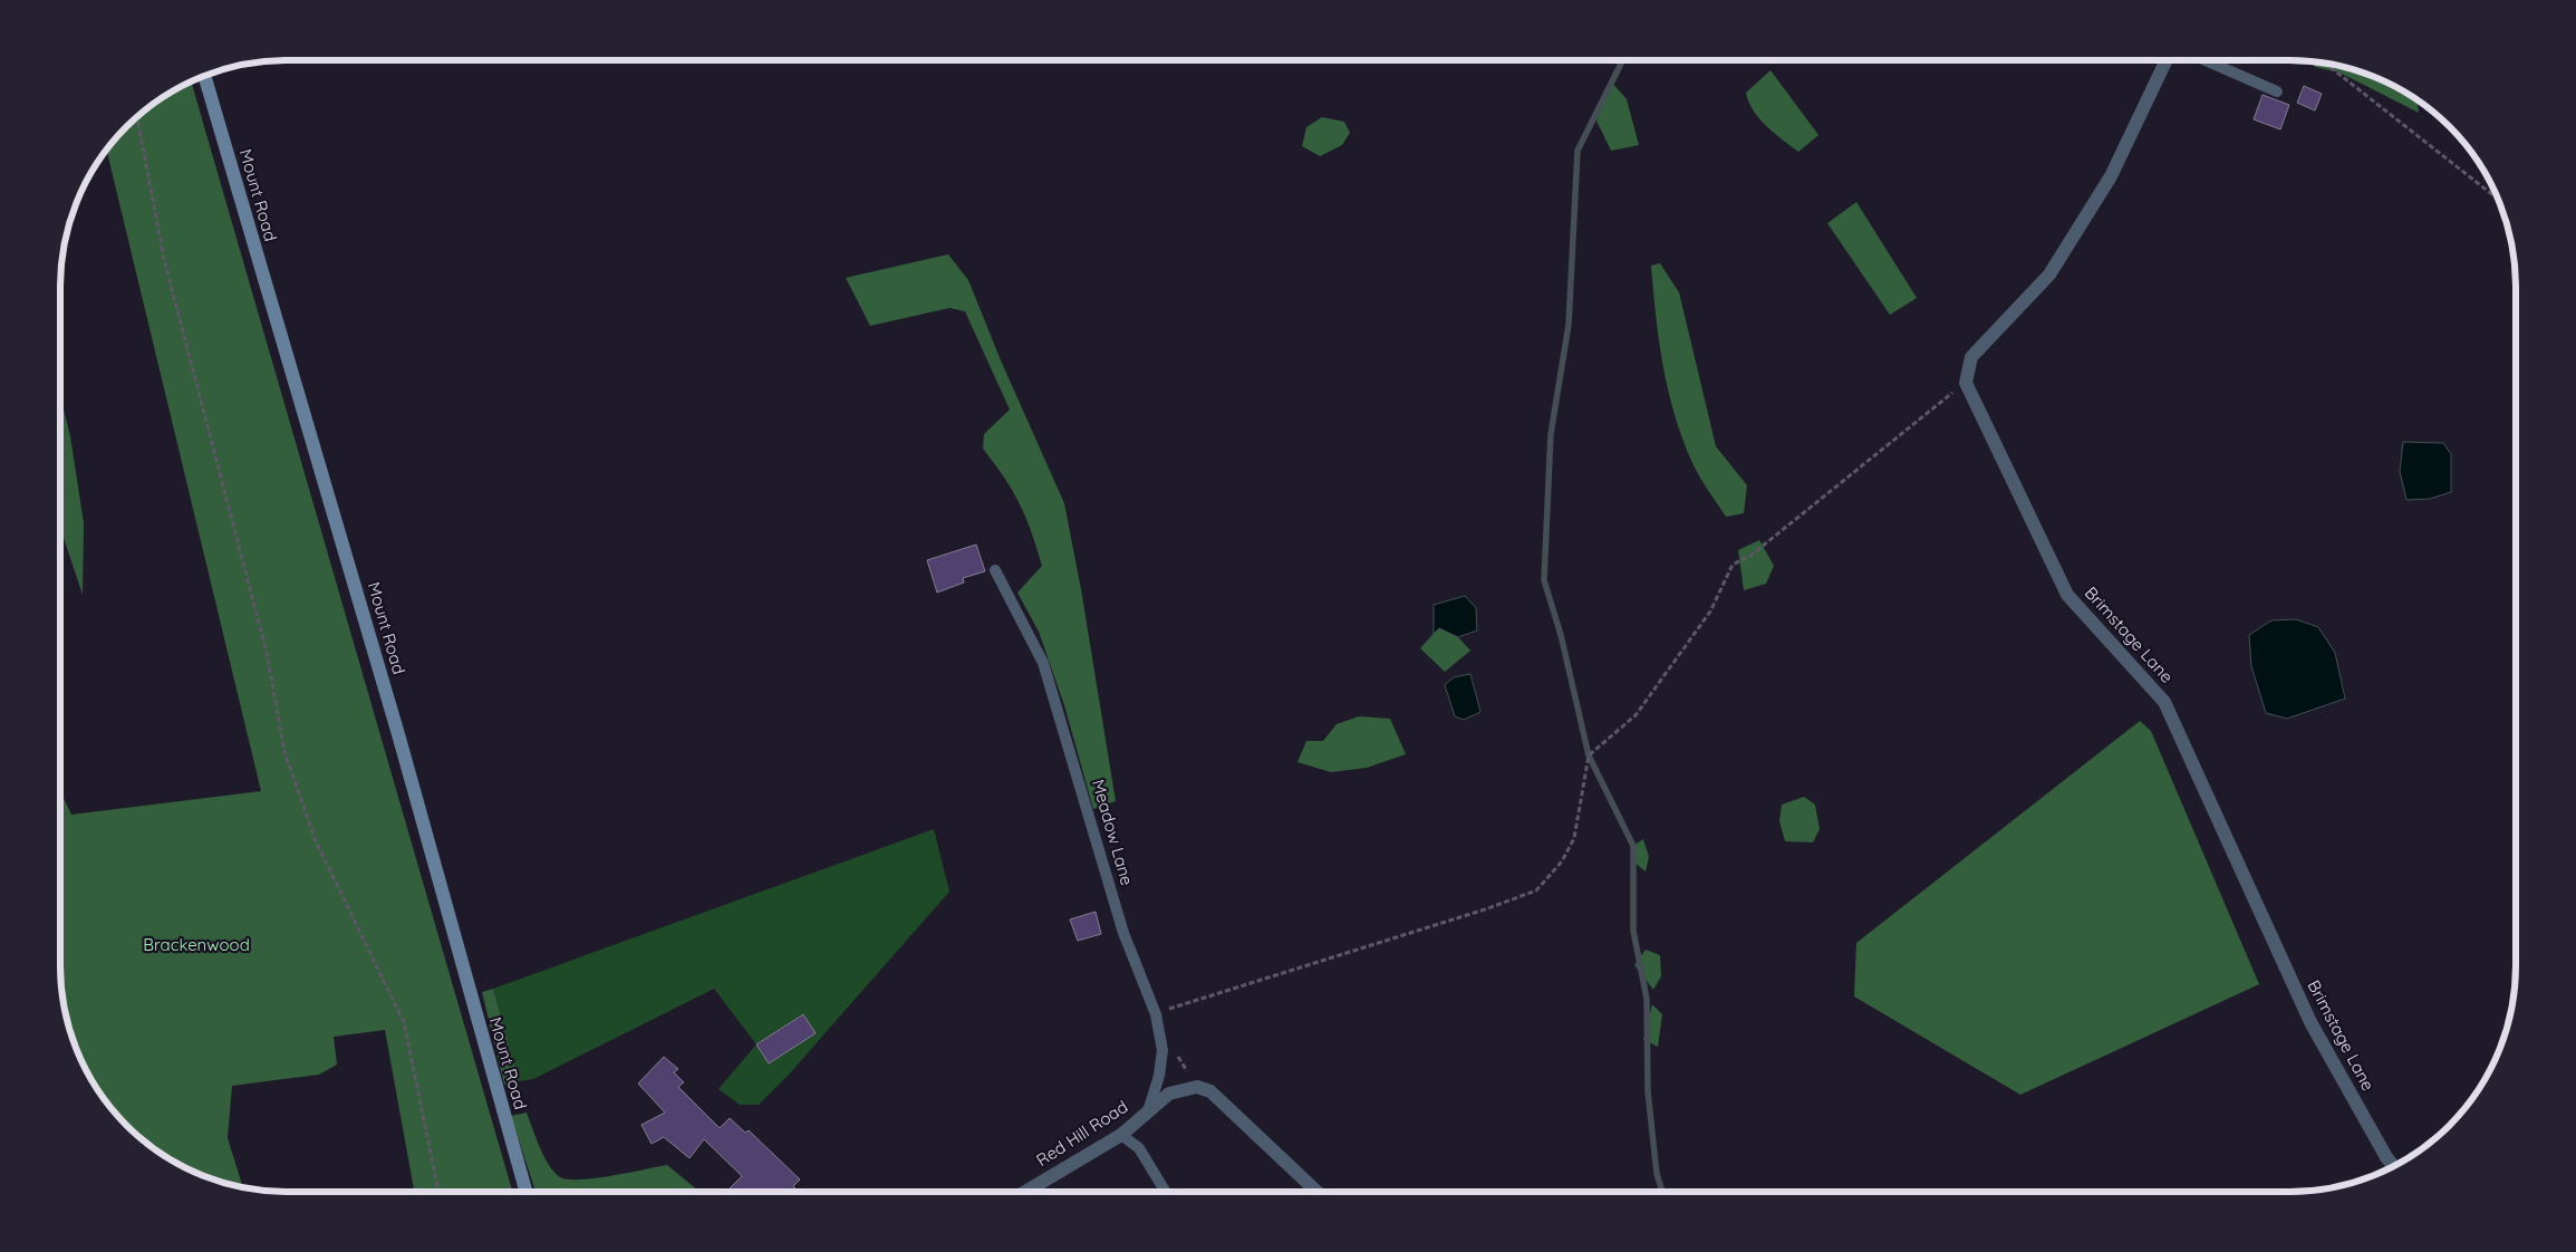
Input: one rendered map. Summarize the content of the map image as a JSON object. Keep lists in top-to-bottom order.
{
  "streets": {
    "main road": ["Mount Road"],
    "street": ["Brimstage Lane", "Red Hill Road"],
    "lane": ["Meadow Lane"]
  },
  "crossings": [
    ["Meadow Lane", "Red Hill Road"]
  ],
  "parks": ["Brackenwood"]
}
